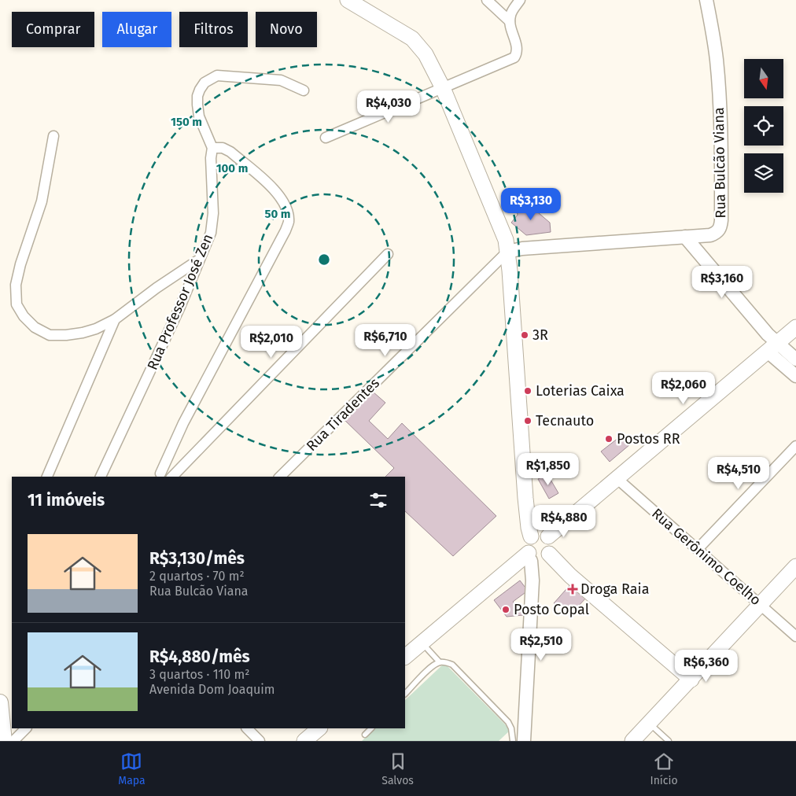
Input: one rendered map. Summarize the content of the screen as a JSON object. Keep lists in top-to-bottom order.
{
  "streets": {
    "street": [
      "Rua Bulcão Viana",
      "Rua Professor José Zen",
      "Rua Tiradentes",
      "Rua Gerônimo Coelho"
    ]
  },
  "crossings": [
    ["Rua Bulcão Viana", "Rua Tiradentes"]
  ],
  "places": {
    "other": [
      "3R",
      "Loterias Caixa",
      "Tecnauto",
      "Postos RR",
      "Posto Copal"
    ],
    "health": ["Droga Raia"]
  },
  "north": "bottom",
  "page": {
    "chip": [
      "Comprar",
      "Alugar",
      "Filtros",
      "Novo"
    ],
    "price": [
      "R$4,030",
      "R$3,130",
      "R$3,160",
      "R$6,710",
      "R$2,010",
      "R$2,060",
      "R$1,850",
      "R$4,510",
      "R$4,880",
      "R$2,510",
      "R$6,360"
    ],
    "heading": "11 imóveis",
    "list": [
      {
        "name": "R$3,130/mês",
        "note": "2 quartos · 70 m² · Rua Bulcão Viana"
      },
      {
        "name": "R$4,880/mês",
        "note": "3 quartos · 110 m² · Avenida Dom Joaquim"
      }
    ],
    "tabs": ["Mapa", "Salvos", "Início"]
  },
  "rings": ["150 m", "100 m", "50 m"]
}
